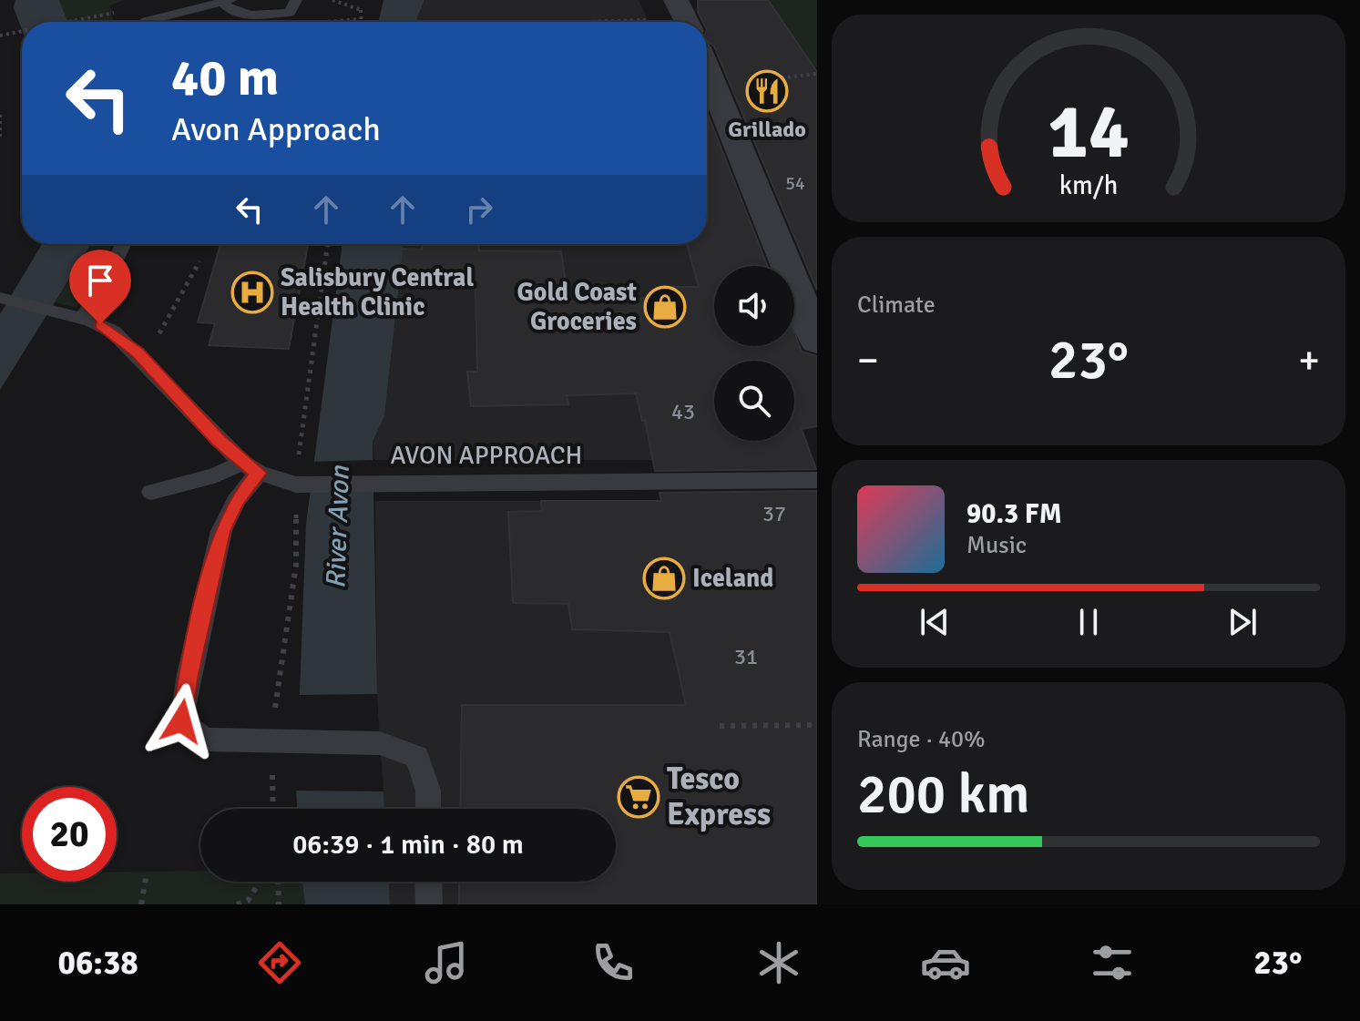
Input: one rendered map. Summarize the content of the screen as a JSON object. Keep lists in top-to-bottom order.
{
  "streets": {
    "lane": ["AVON APPROACH"]
  },
  "water": ["River Avon"],
  "places": {
    "restaurant": ["Grillado"],
    "hospital": ["Salisbury Central Health Clinic"],
    "shop": ["Gold Coast Groceries", "Iceland"],
    "supermarket": ["Tesco Express"]
  },
  "house_numbers": [
    "54",
    "43",
    "37",
    "31"
  ],
  "page": {
    "turn": ["40 m", "Avon Approach"],
    "tile": [
      "Climate",
      ["Range · 40%", "200 km"]
    ],
    "heat": ["−", "23°", "+"],
    "song": ["90.3 FM", "Music"],
    "limit": "20",
    "trip": "06:39 · 1 min · 80 m",
    "tabs": ["06:38", "23°"],
    "gauge": ["14", "km/h"]
  }
}
